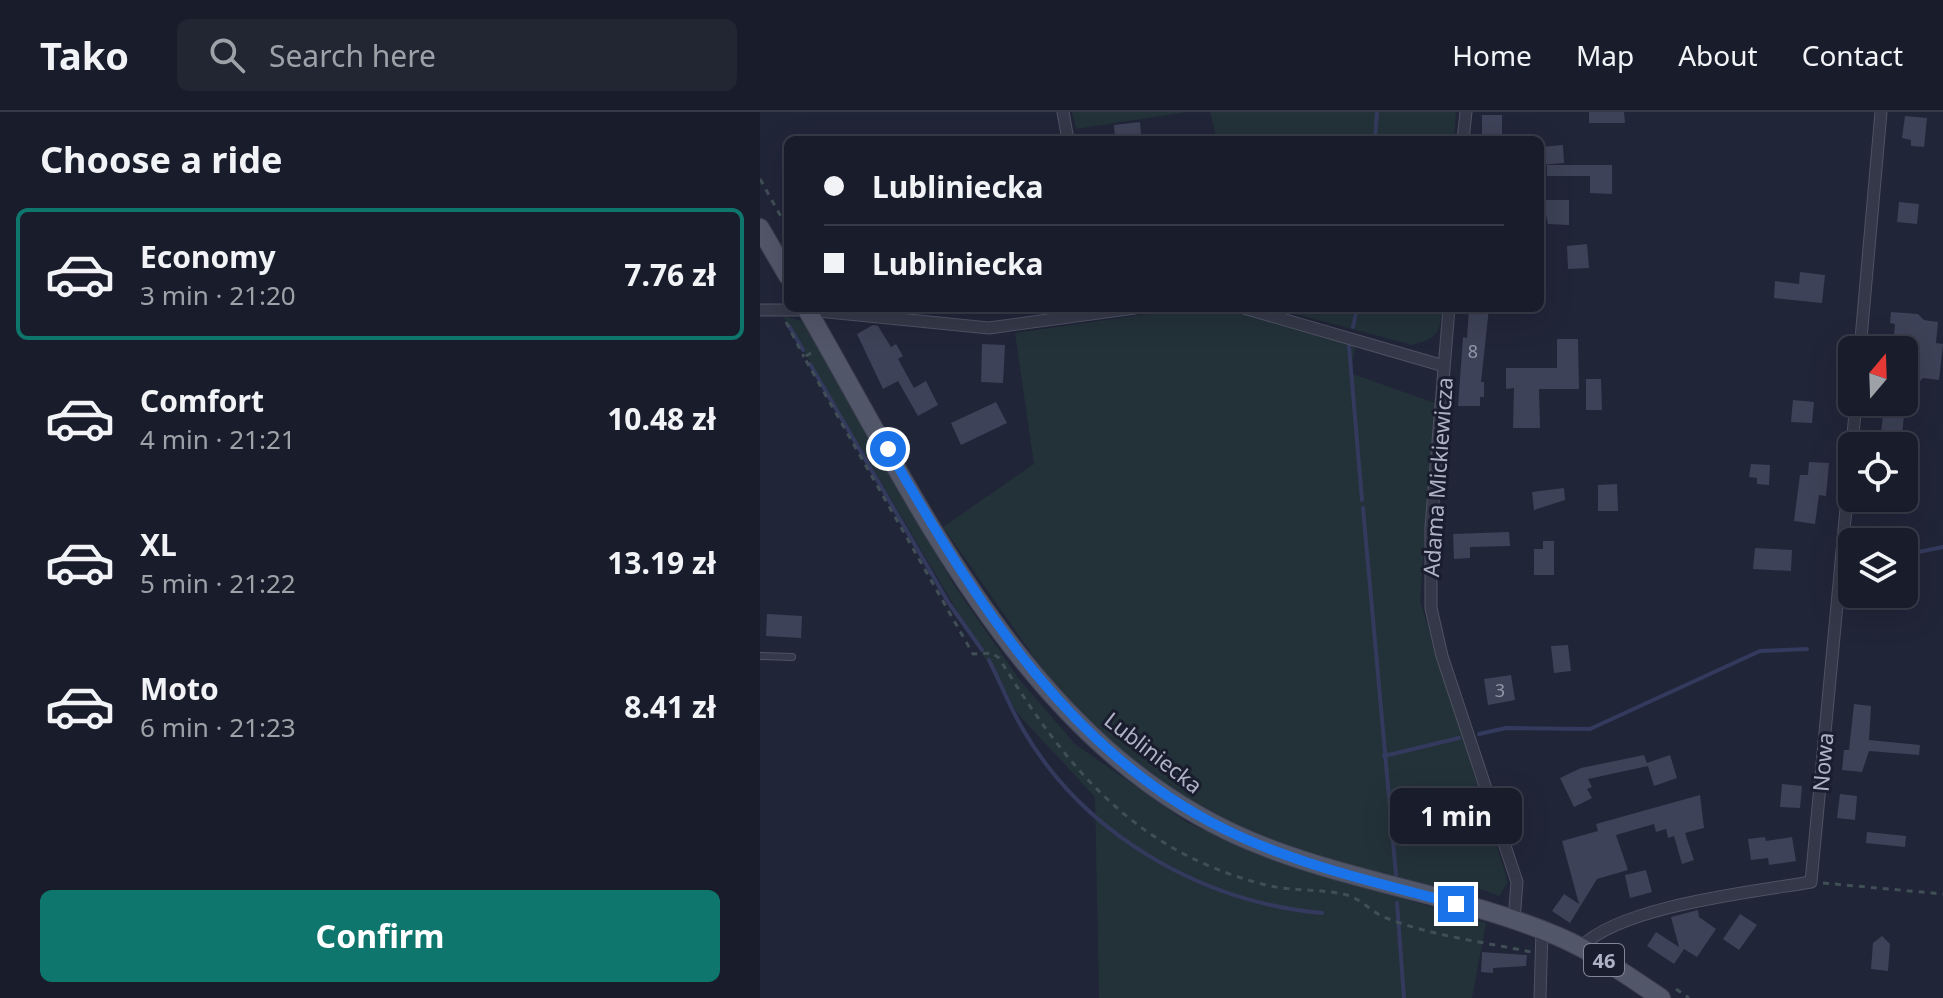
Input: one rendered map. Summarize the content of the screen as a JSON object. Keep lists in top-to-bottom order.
{
  "streets": {
    "main road": ["Lubliniecka", "46"],
    "street": ["Adama Mickiewicza", "Nowa"]
  },
  "crossings": [
    ["Adama Mickiewicza", "Lubliniecka"]
  ],
  "house_numbers": ["8", "3"],
  "north": "top",
  "page": {
    "header": "Tako",
    "search": "Search here",
    "nav": [
      "Home",
      "Map",
      "About",
      "Contact"
    ],
    "heading": "Choose a ride",
    "banner": ["Lubliniecka", "Lubliniecka"],
    "list": [
      {
        "name": "Economy",
        "note": "3 min · 21:20",
        "value": "7.76 zł"
      },
      {
        "name": "Comfort",
        "note": "4 min · 21:21",
        "value": "10.48 zł"
      },
      {
        "name": "XL",
        "note": "5 min · 21:22",
        "value": "13.19 zł"
      },
      {
        "name": "Moto",
        "note": "6 min · 21:23",
        "value": "8.41 zł"
      }
    ],
    "bubble": "1 min",
    "buttons": "Confirm"
  }
}
